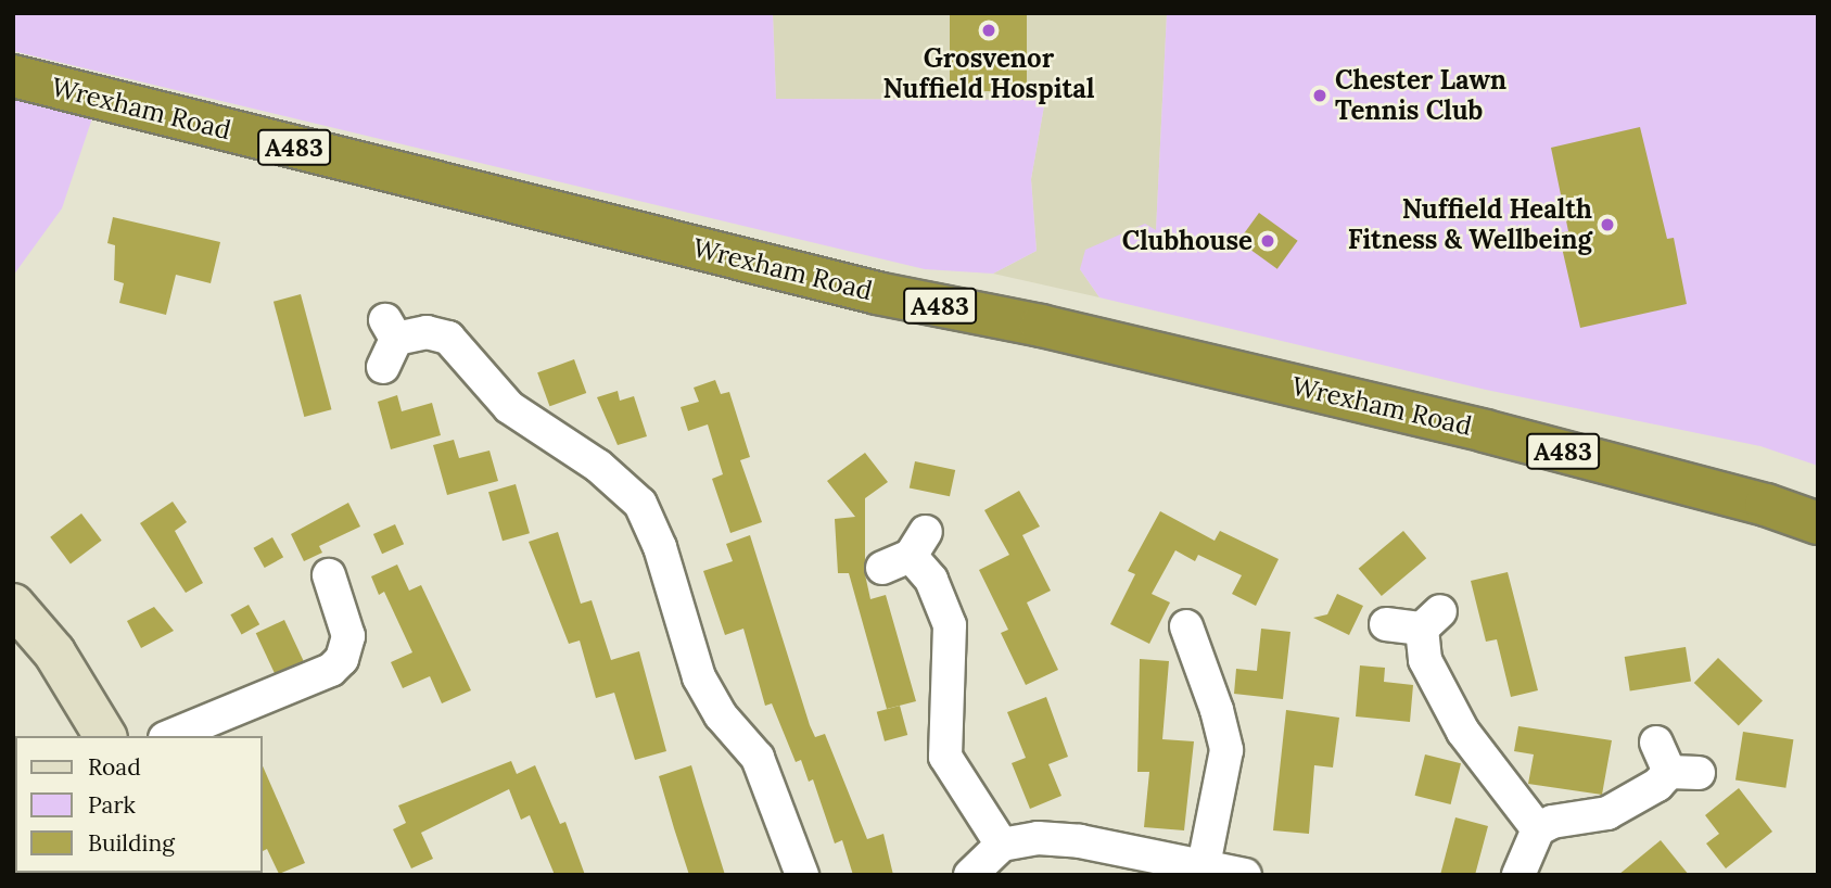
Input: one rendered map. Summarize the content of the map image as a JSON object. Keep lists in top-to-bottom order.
{
  "streets": {
    "highway": ["Wrexham Road", "A483"]
  },
  "places": [
    "Grosvenor Nuffield Hospital",
    "Chester Lawn Tennis Club",
    "Nuffield Health Fitness & Wellbeing",
    "Clubhouse"
  ],
  "legend": ["Road", "Park", "Building"]
}
